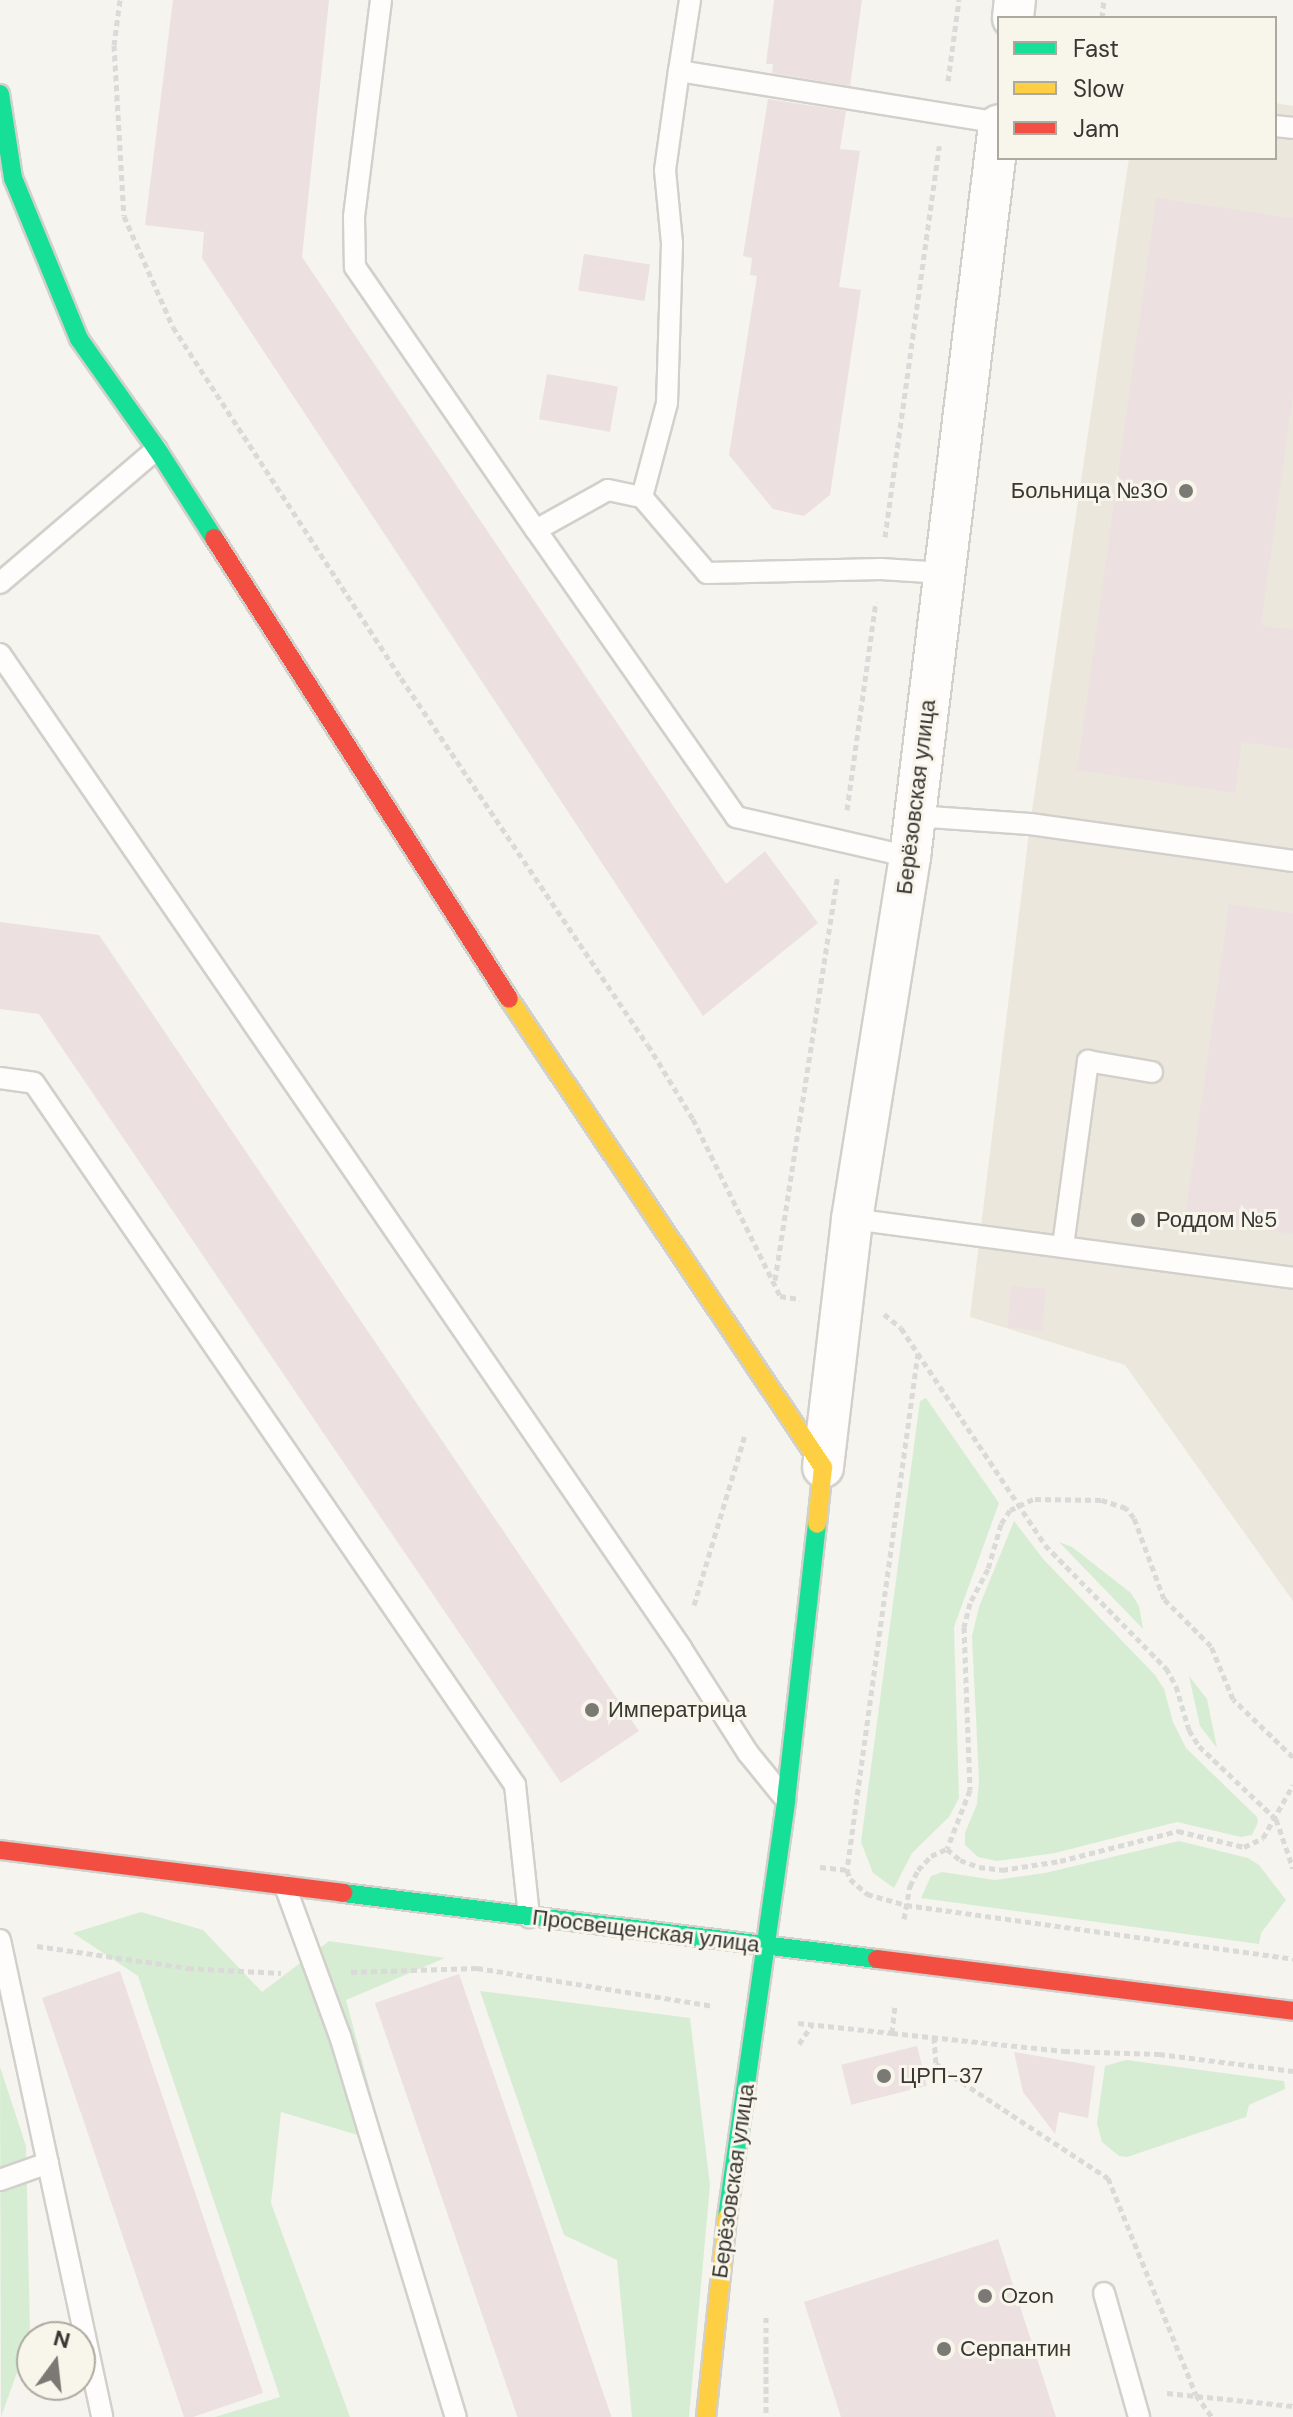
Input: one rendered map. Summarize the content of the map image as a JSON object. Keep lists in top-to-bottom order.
{
  "streets": {
    "street": ["Берёзовская улица", "Просвещенская улица"]
  },
  "crossings": [
    ["Берёзовская улица", "Просвещенская улица"]
  ],
  "places": [
    "Больница №30",
    "Роддом №5",
    "Императрица",
    "ЦРП-37",
    "Ozon",
    "Серпантин"
  ],
  "legend": ["Fast", "Slow", "Jam"],
  "north": "top"
}
